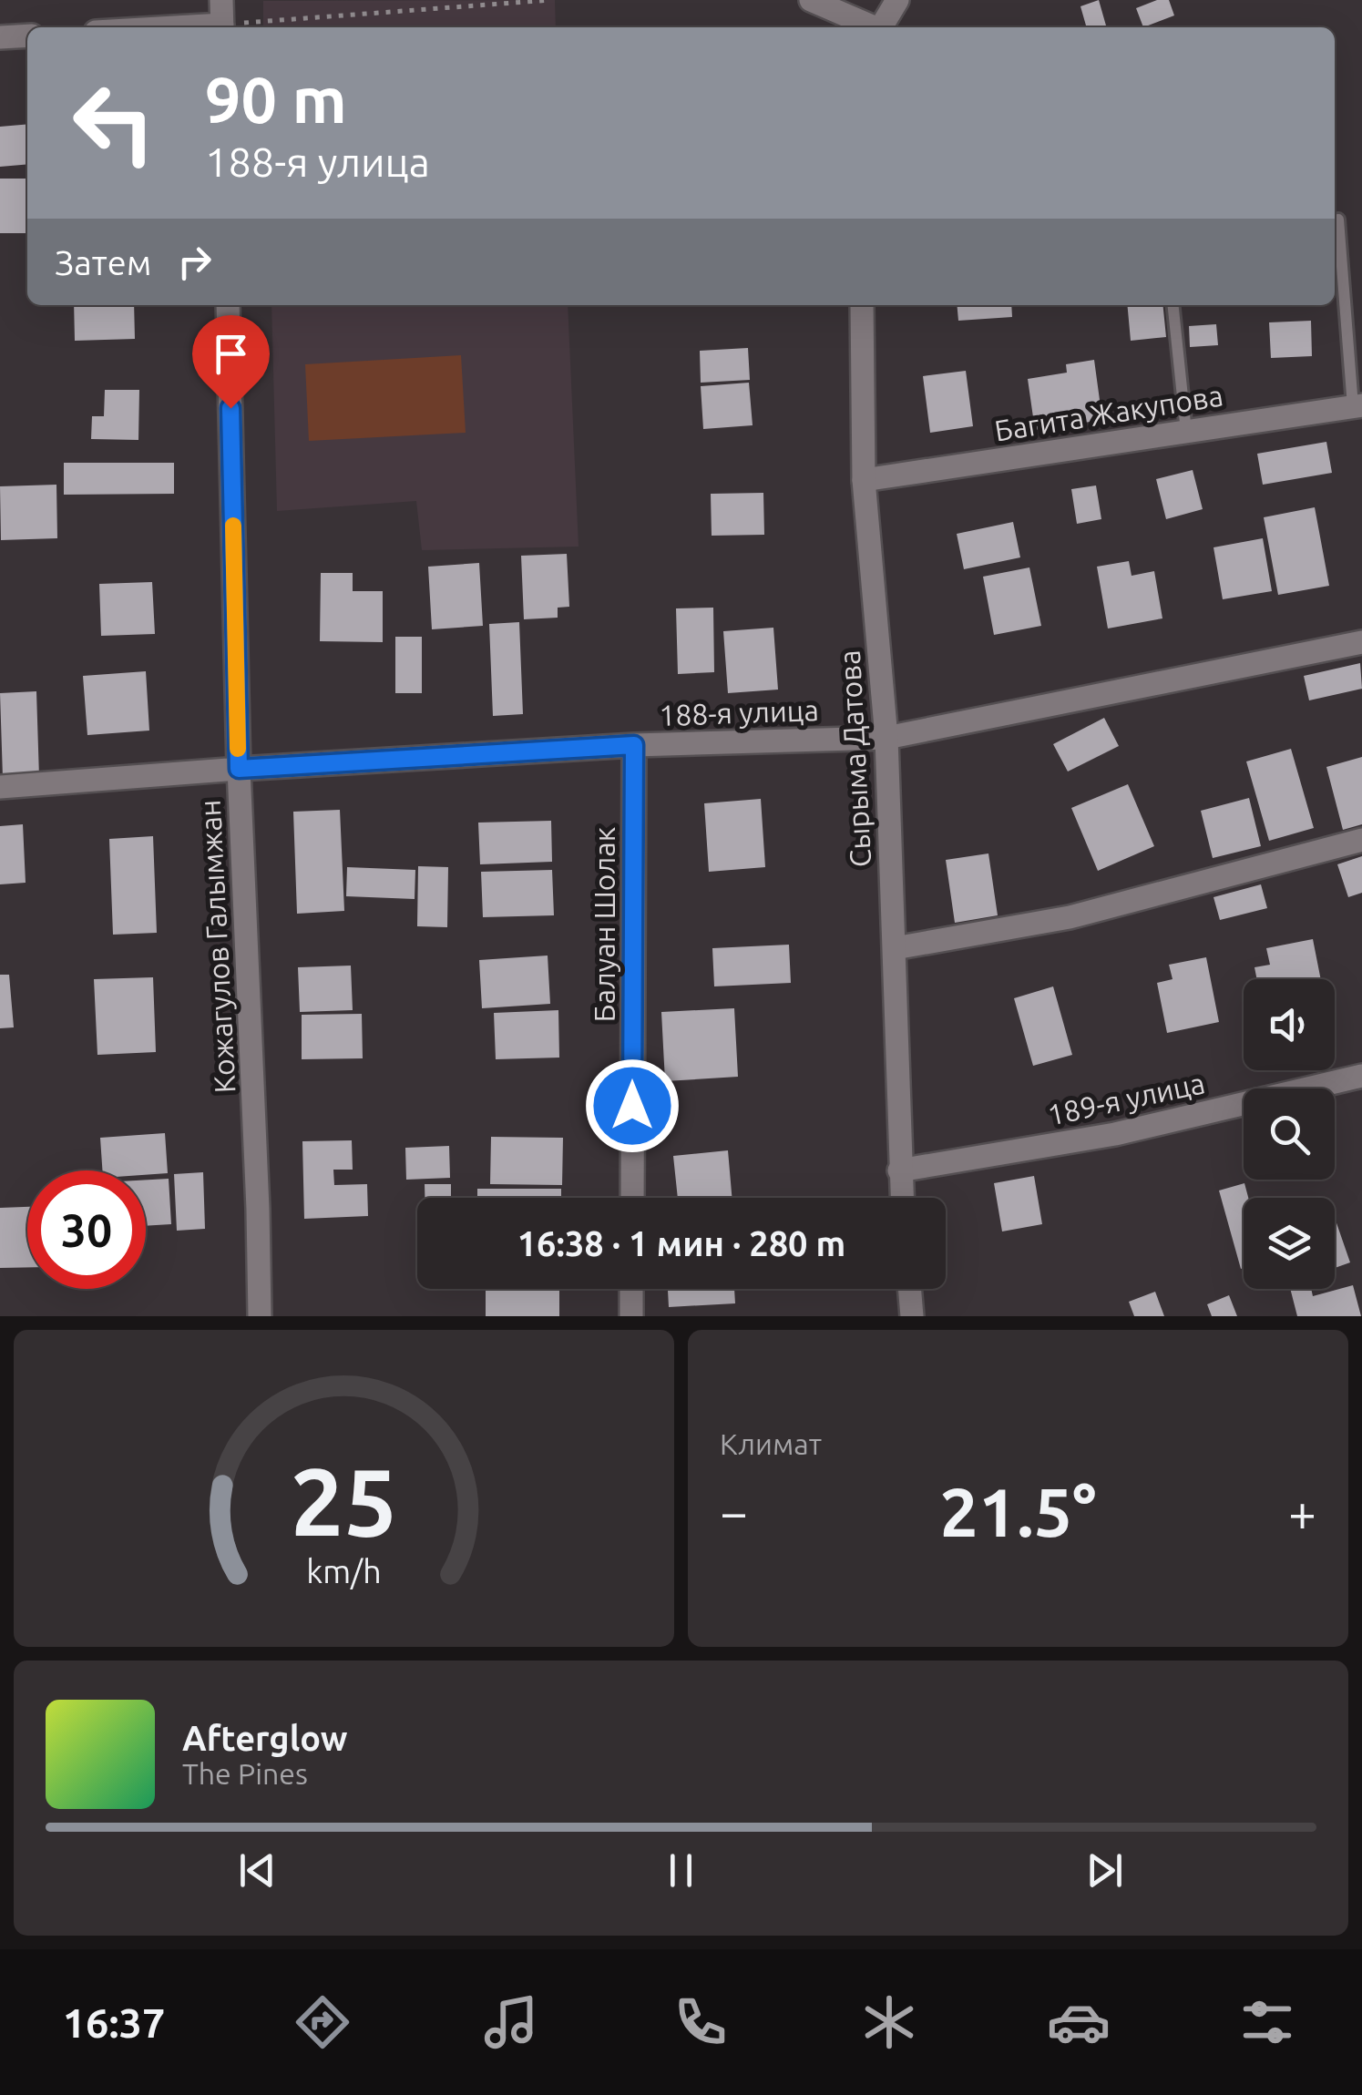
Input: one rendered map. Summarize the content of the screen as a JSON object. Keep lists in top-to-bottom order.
{
  "streets": {
    "street": [
      "Багита Жакупова",
      "188-я улица",
      "Сырыма Датова",
      "Балуан Шолак",
      "Кожагулов Галымжан",
      "189-я улица"
    ]
  },
  "crossings": [
    ["Багита Жакупова", "Сырыма Датова"],
    ["188-я улица", "Сырыма Датова"],
    ["188-я улица", "Балуан Шолак"],
    ["188-я улица", "Кожагулов Галымжан"],
    ["Сырыма Датова", "189-я улица"]
  ],
  "page": {
    "turn": ["90 m", "188-я улица"],
    "then": "Затем",
    "limit": "30",
    "trip": "16:38 · 1 мин · 280 m",
    "tile": "Климат",
    "heat": ["−", "21.5°", "+"],
    "song": ["Afterglow", "The Pines"],
    "tabs": "16:37",
    "gauge": ["25", "km/h"]
  }
}
